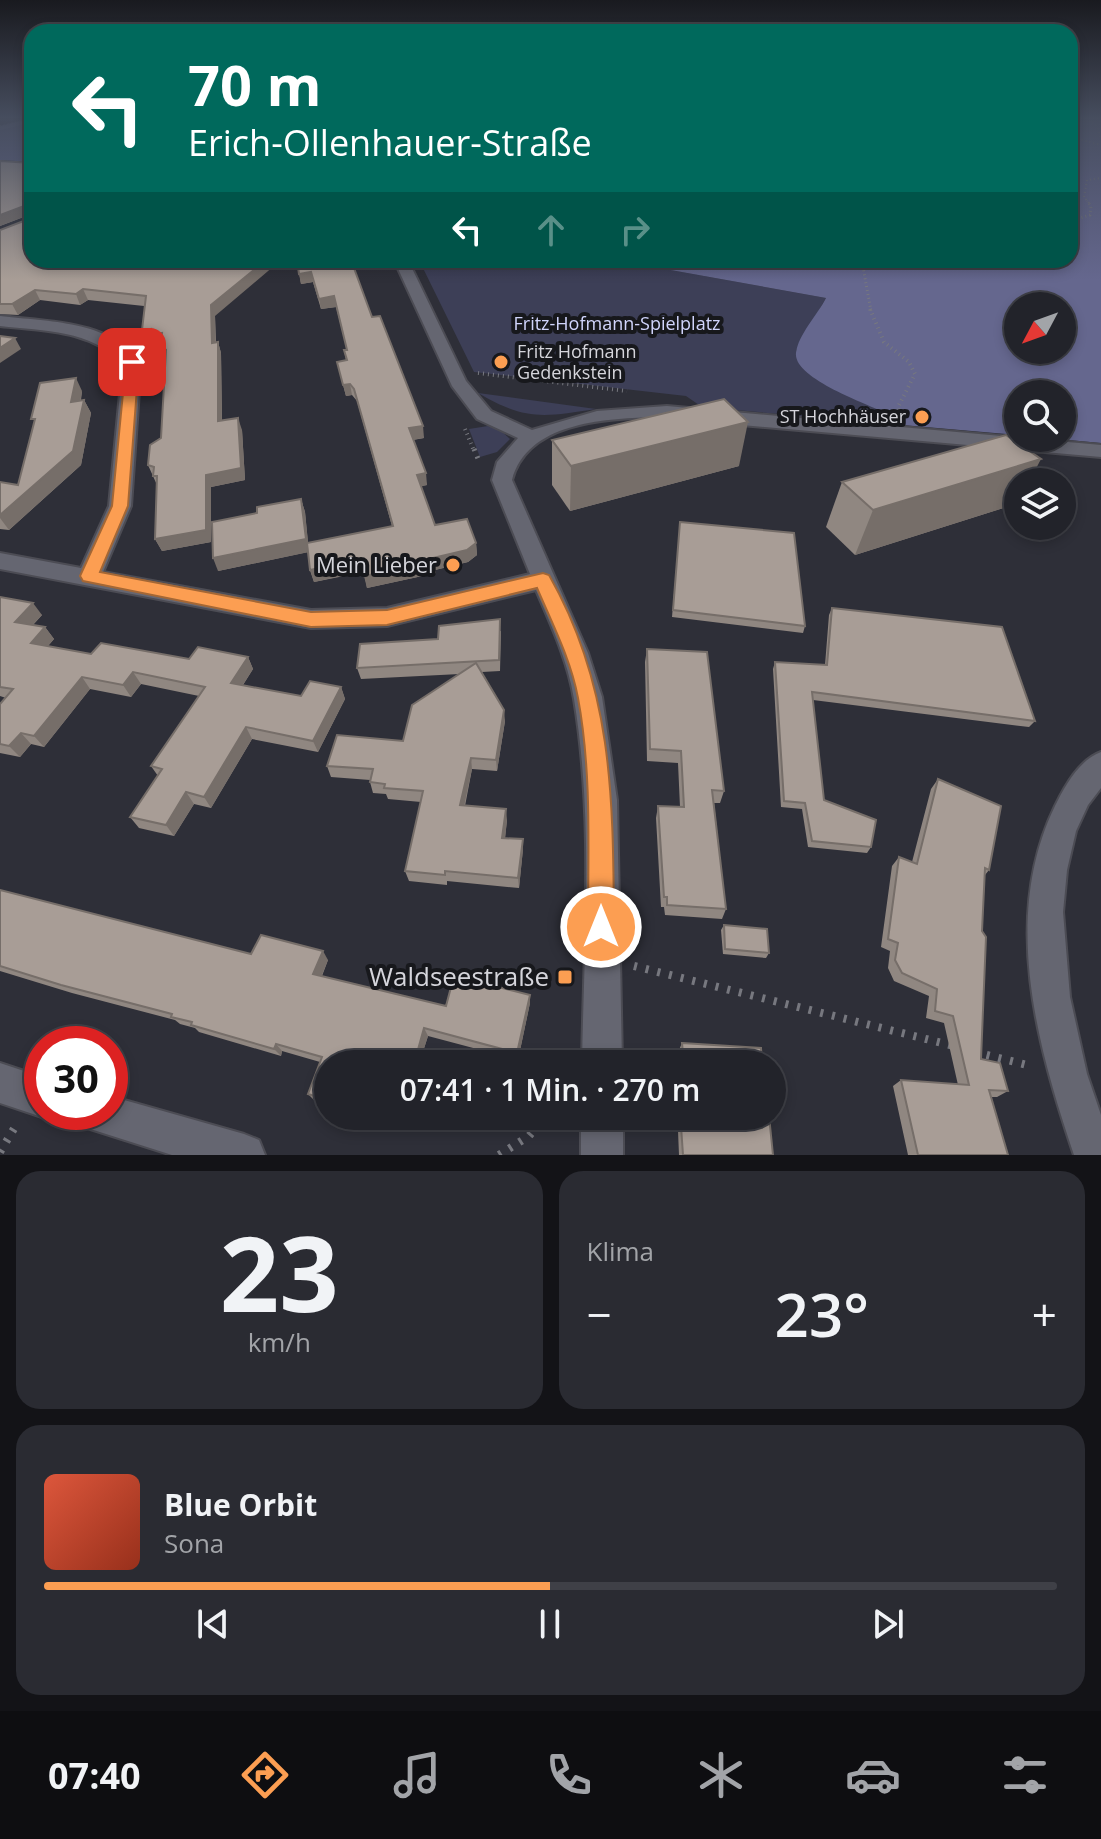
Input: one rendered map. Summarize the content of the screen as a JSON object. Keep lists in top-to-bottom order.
{
  "parks": ["Fritz-Hofmann-Spielplatz"],
  "places": {
    "other": ["Fritz Hofmann Gedenkstein", "ST Hochhäuser", "Mein Lieber"],
    "transit": ["Waldseestraße"]
  },
  "north": "bottom left",
  "page": {
    "turn": ["70 m", "Erich-Ollenhauer-Straße"],
    "limit": "30",
    "trip": "07:41 · 1 Min. · 270 m",
    "tile": [
      ["23", "km/h"],
      "Klima"
    ],
    "heat": ["−", "23°", "+"],
    "song": ["Blue Orbit", "Sona"],
    "tabs": "07:40"
  }
}
